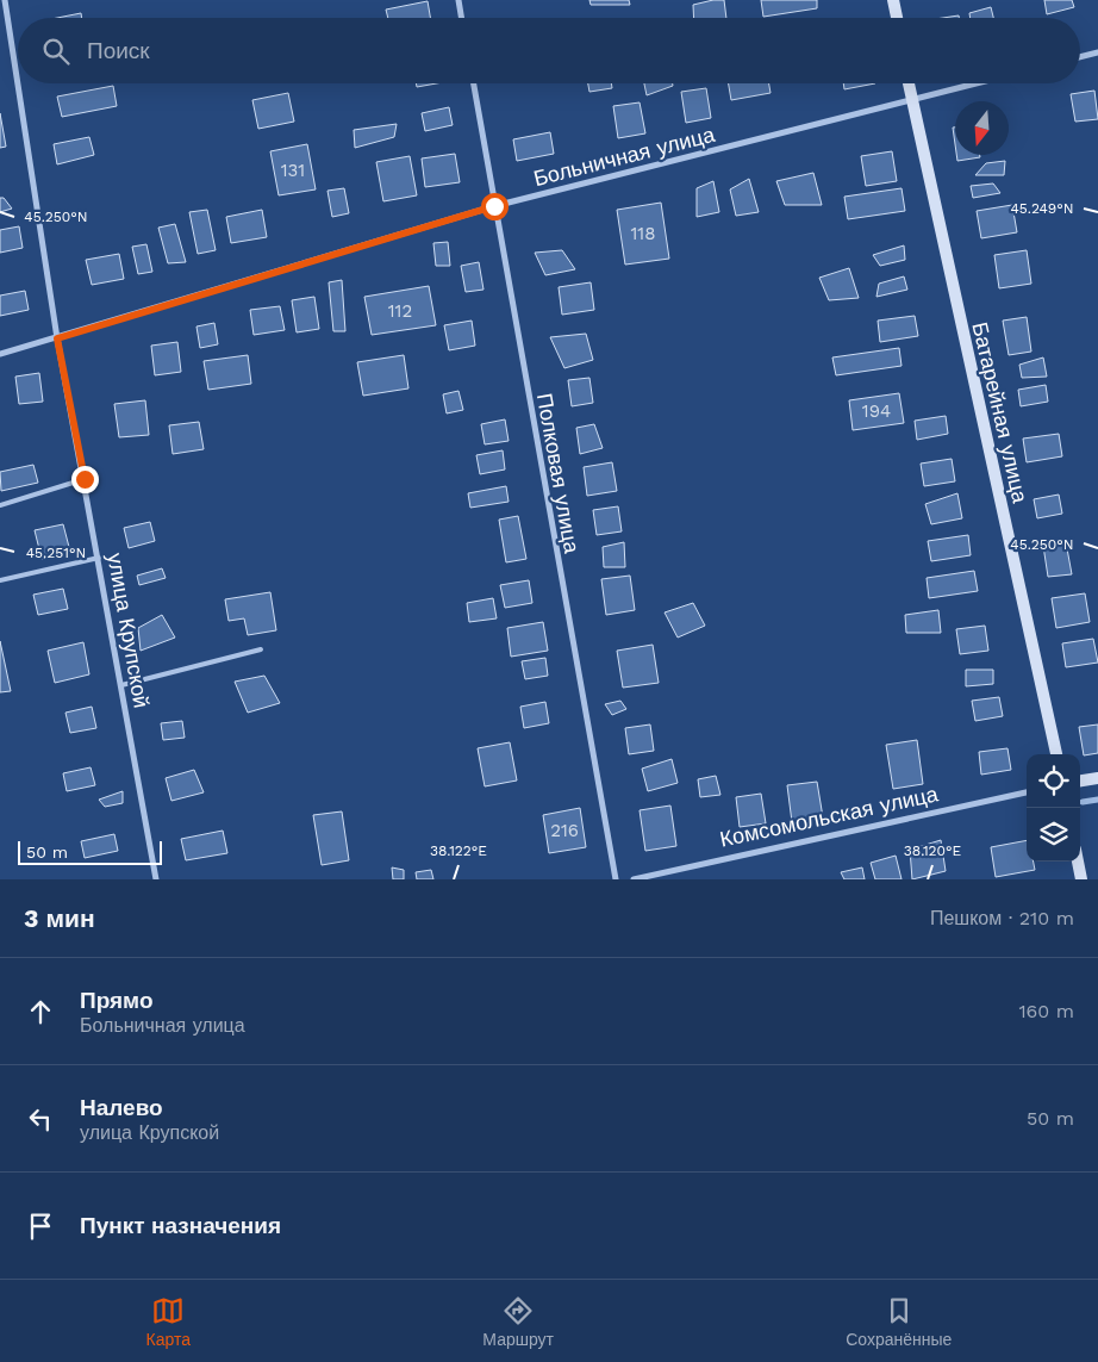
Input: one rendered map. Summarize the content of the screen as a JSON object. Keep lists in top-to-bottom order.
{
  "streets": {
    "street": [
      "Больничная улица",
      "Батарейная улица",
      "Полковая улица",
      "улица Крупской",
      "Комсомольская улица"
    ]
  },
  "crossings": [
    ["Больничная улица", "Батарейная улица"],
    ["Больничная улица", "Полковая улица"],
    ["Больничная улица", "улица Крупской"]
  ],
  "house_numbers": [
    "131",
    "118",
    "112",
    "194",
    "216"
  ],
  "scale_bar": "50 m",
  "north": "bottom",
  "page": {
    "search": "Поиск",
    "scale": "50 m",
    "heading": ["3 мин", "Пешком · 210 m"],
    "list": [
      ["Прямо", "Больничная улица", "160 m"],
      ["Налево", "улица Крупской", "50 m"],
      "Пункт назначения"
    ],
    "nav": ["Карта", "Маршрут", "Сохранённые"]
  },
  "coordinates": [
    "45.249°N",
    "45.250°N",
    "45.251°N",
    "38.122°E",
    "38.120°E"
  ]
}
